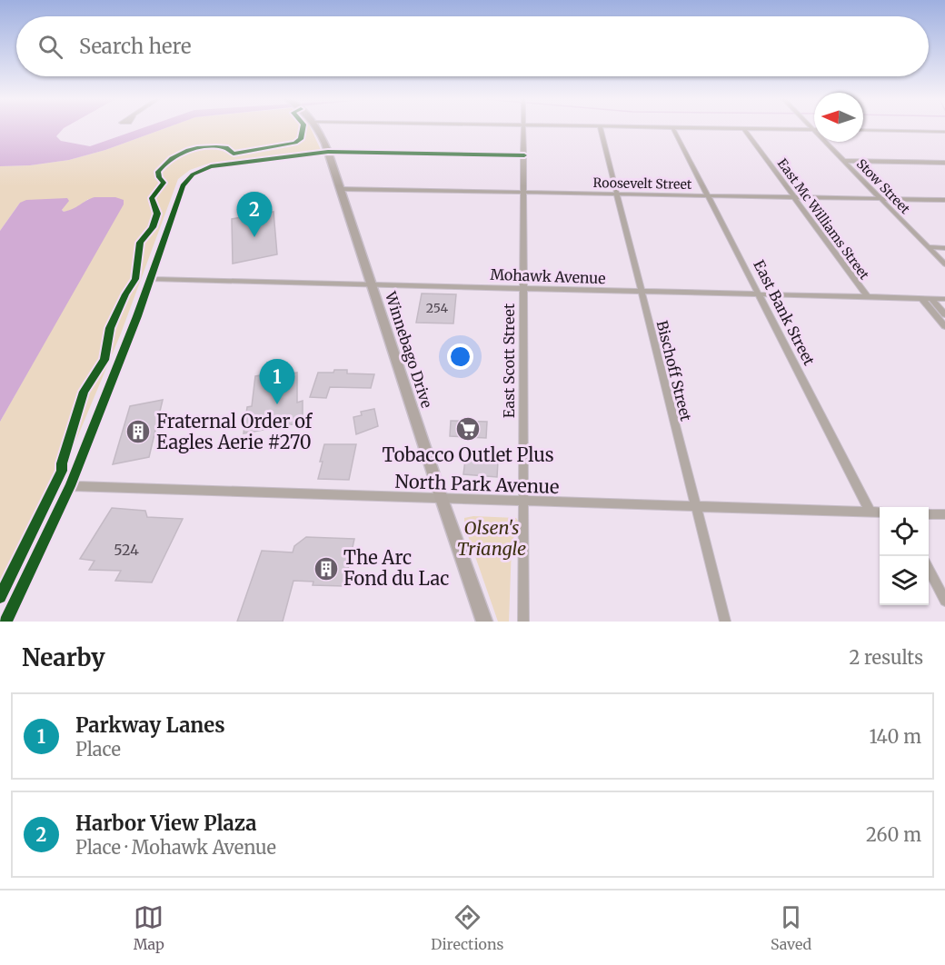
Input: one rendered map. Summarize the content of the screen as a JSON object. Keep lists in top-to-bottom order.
{
  "streets": {
    "main road": ["Winnebago Drive"],
    "street": [
      "Roosevelt Street",
      "Stow Street",
      "East Mc Williams Street",
      "Mohawk Avenue",
      "East Bank Street",
      "East Scott Street",
      "Bischoff Street",
      "North Park Avenue"
    ]
  },
  "crossings": [
    ["Roosevelt Street", "Stow Street"],
    ["Roosevelt Street", "East Mc Williams Street"],
    ["Roosevelt Street", "East Bank Street"],
    ["Roosevelt Street", "Winnebago Drive"],
    ["Roosevelt Street", "East Scott Street"],
    ["Roosevelt Street", "Bischoff Street"],
    ["East Mc Williams Street", "Mohawk Avenue"],
    ["Mohawk Avenue", "East Bank Street"],
    ["Mohawk Avenue", "Winnebago Drive"],
    ["Mohawk Avenue", "East Scott Street"],
    ["Mohawk Avenue", "Bischoff Street"],
    ["East Bank Street", "North Park Avenue"],
    ["Winnebago Drive", "North Park Avenue"],
    ["East Scott Street", "North Park Avenue"],
    ["Bischoff Street", "North Park Avenue"]
  ],
  "parks": ["Olsen's Triangle"],
  "places": {
    "supermarket": ["Tobacco Outlet Plus"],
    "building": ["Fraternal Order of Eagles Aerie #270", "The Arc Fond du Lac"]
  },
  "house_numbers": ["254", "524"],
  "north": "left",
  "page": {
    "search": "Search here",
    "pins": ["2", "1"],
    "heading": ["Nearby", "2 results"],
    "list": [
      {
        "mark": "1",
        "name": "Parkway Lanes",
        "note": "Place",
        "value": "140 m"
      },
      {
        "mark": "2",
        "name": "Harbor View Plaza",
        "note": "Place · Mohawk Avenue",
        "value": "260 m"
      }
    ],
    "nav": ["Map", "Directions", "Saved"]
  }
}
